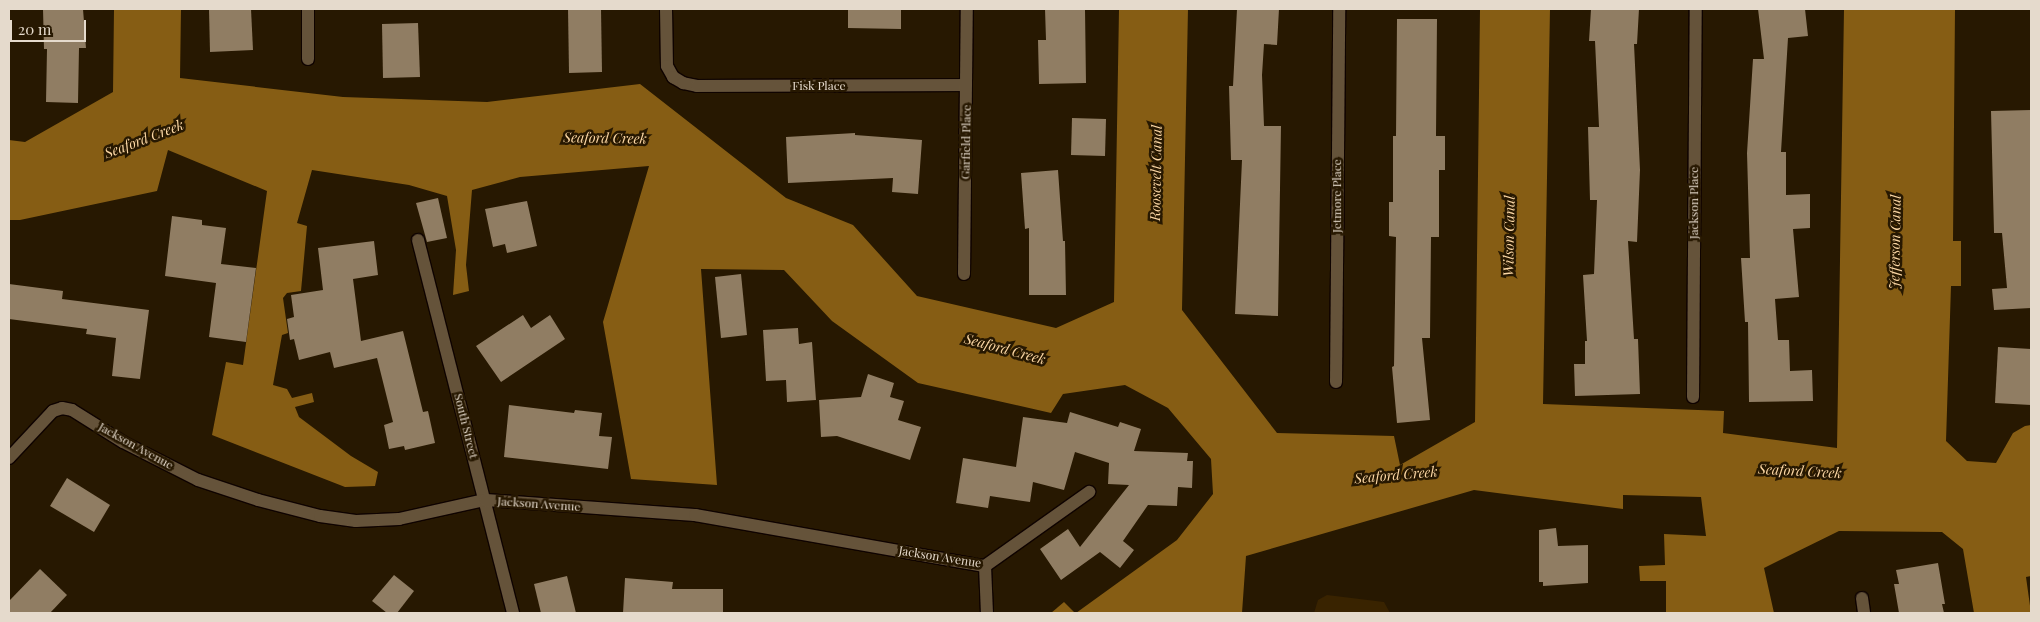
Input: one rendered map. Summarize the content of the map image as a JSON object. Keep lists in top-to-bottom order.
{
  "streets": {
    "street": [
      "Fisk Place",
      "Garfield Place",
      "Jetmore Place",
      "Jackson Place",
      "South Street",
      "Jackson Avenue"
    ]
  },
  "crossings": [
    ["Fisk Place", "Garfield Place"],
    ["South Street", "Jackson Avenue"]
  ],
  "water": [
    "Seaford Creek",
    "Roosevelt Canal",
    "Wilson Canal",
    "Jefferson Canal"
  ],
  "scale_bar": "20 m"
}
